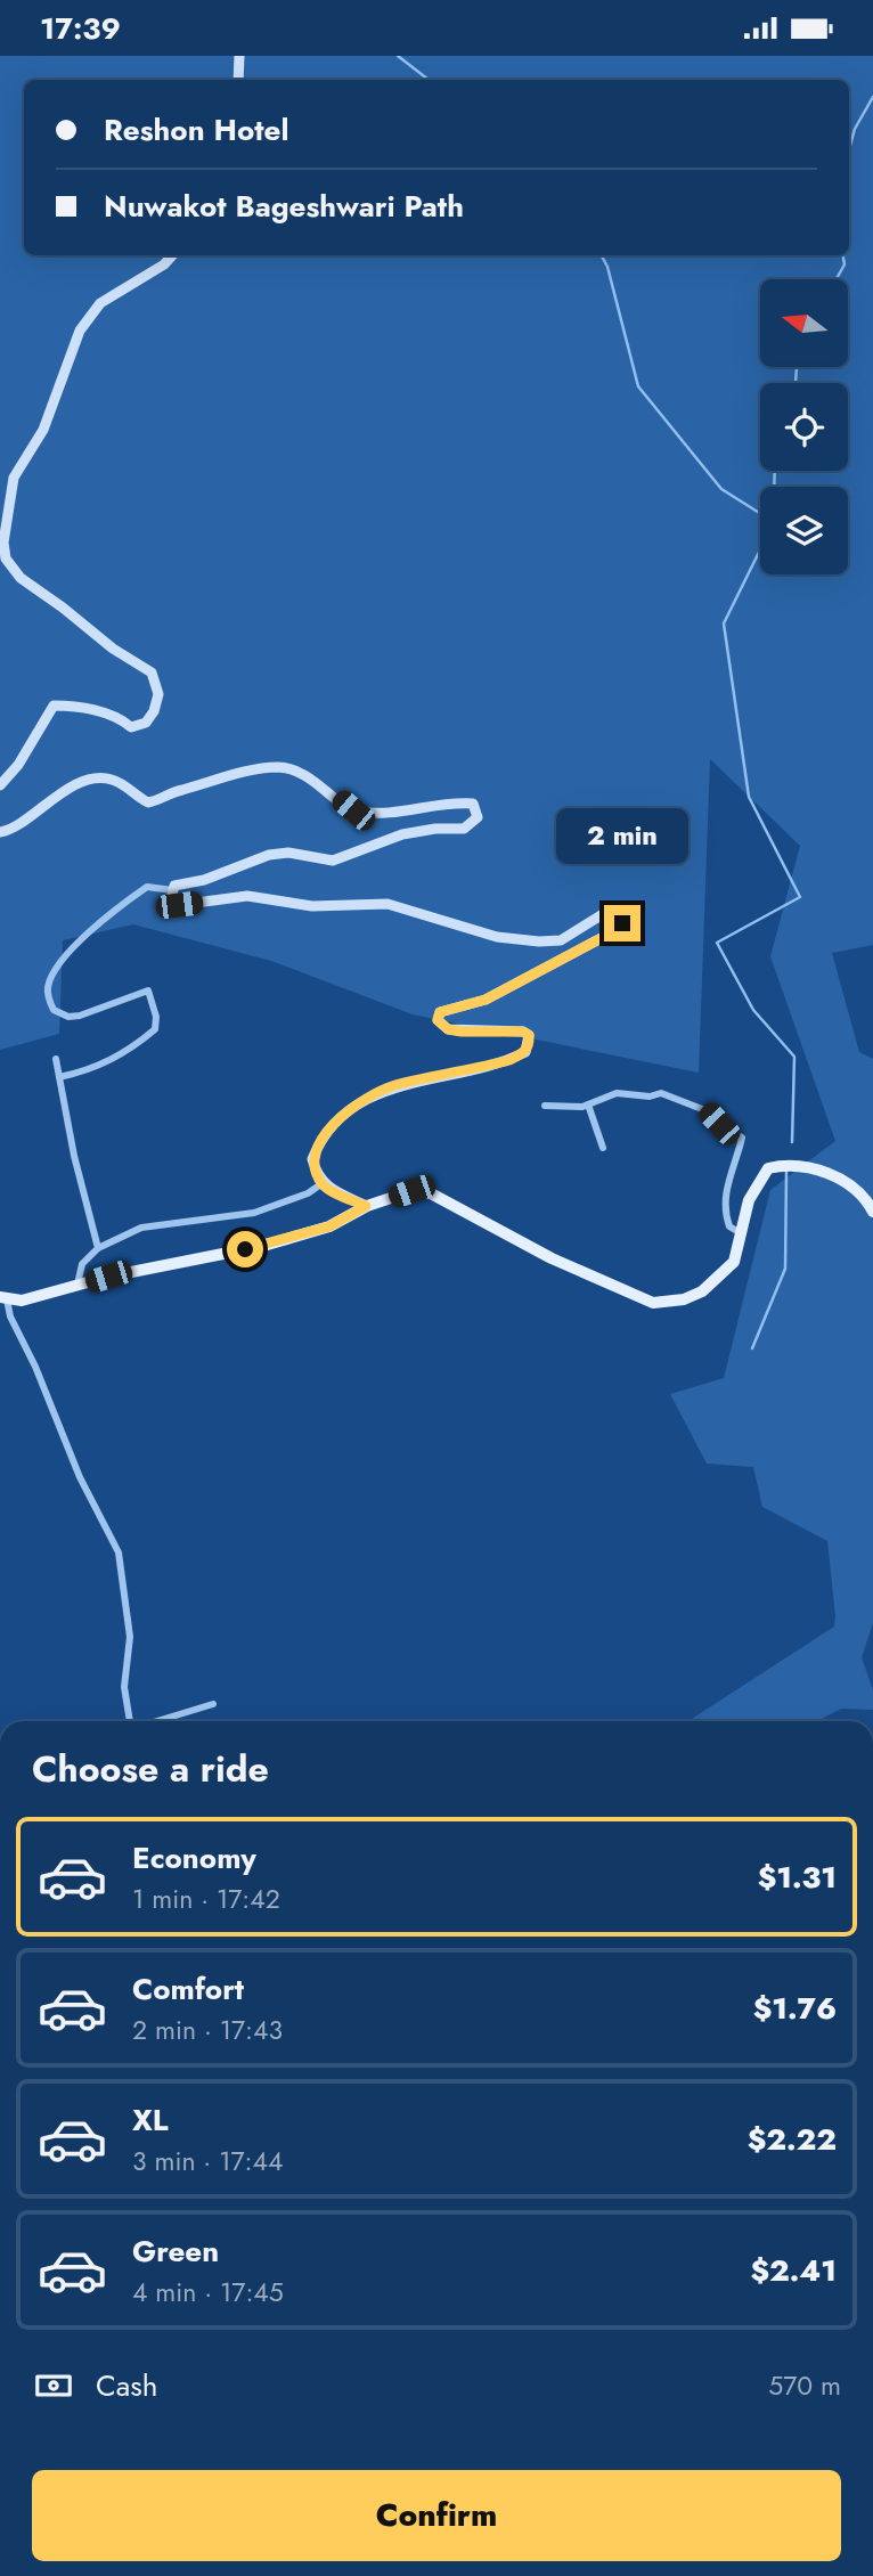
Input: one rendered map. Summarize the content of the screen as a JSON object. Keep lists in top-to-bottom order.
{
  "north": "left",
  "page": {
    "status": "17:39",
    "banner": ["Reshon Hotel", "Nuwakot Bageshwari Path"],
    "bubble": "2 min",
    "heading": "Choose a ride",
    "list": [
      {
        "name": "Economy",
        "note": "1 min · 17:42",
        "value": "$1.31"
      },
      {
        "name": "Comfort",
        "note": "2 min · 17:43",
        "value": "$1.76"
      },
      {
        "name": "XL",
        "note": "3 min · 17:44",
        "value": "$2.22"
      },
      {
        "name": "Green",
        "note": "4 min · 17:45",
        "value": "$2.41"
      }
    ],
    "pay": ["Cash", "570 m"],
    "buttons": "Confirm"
  }
}
